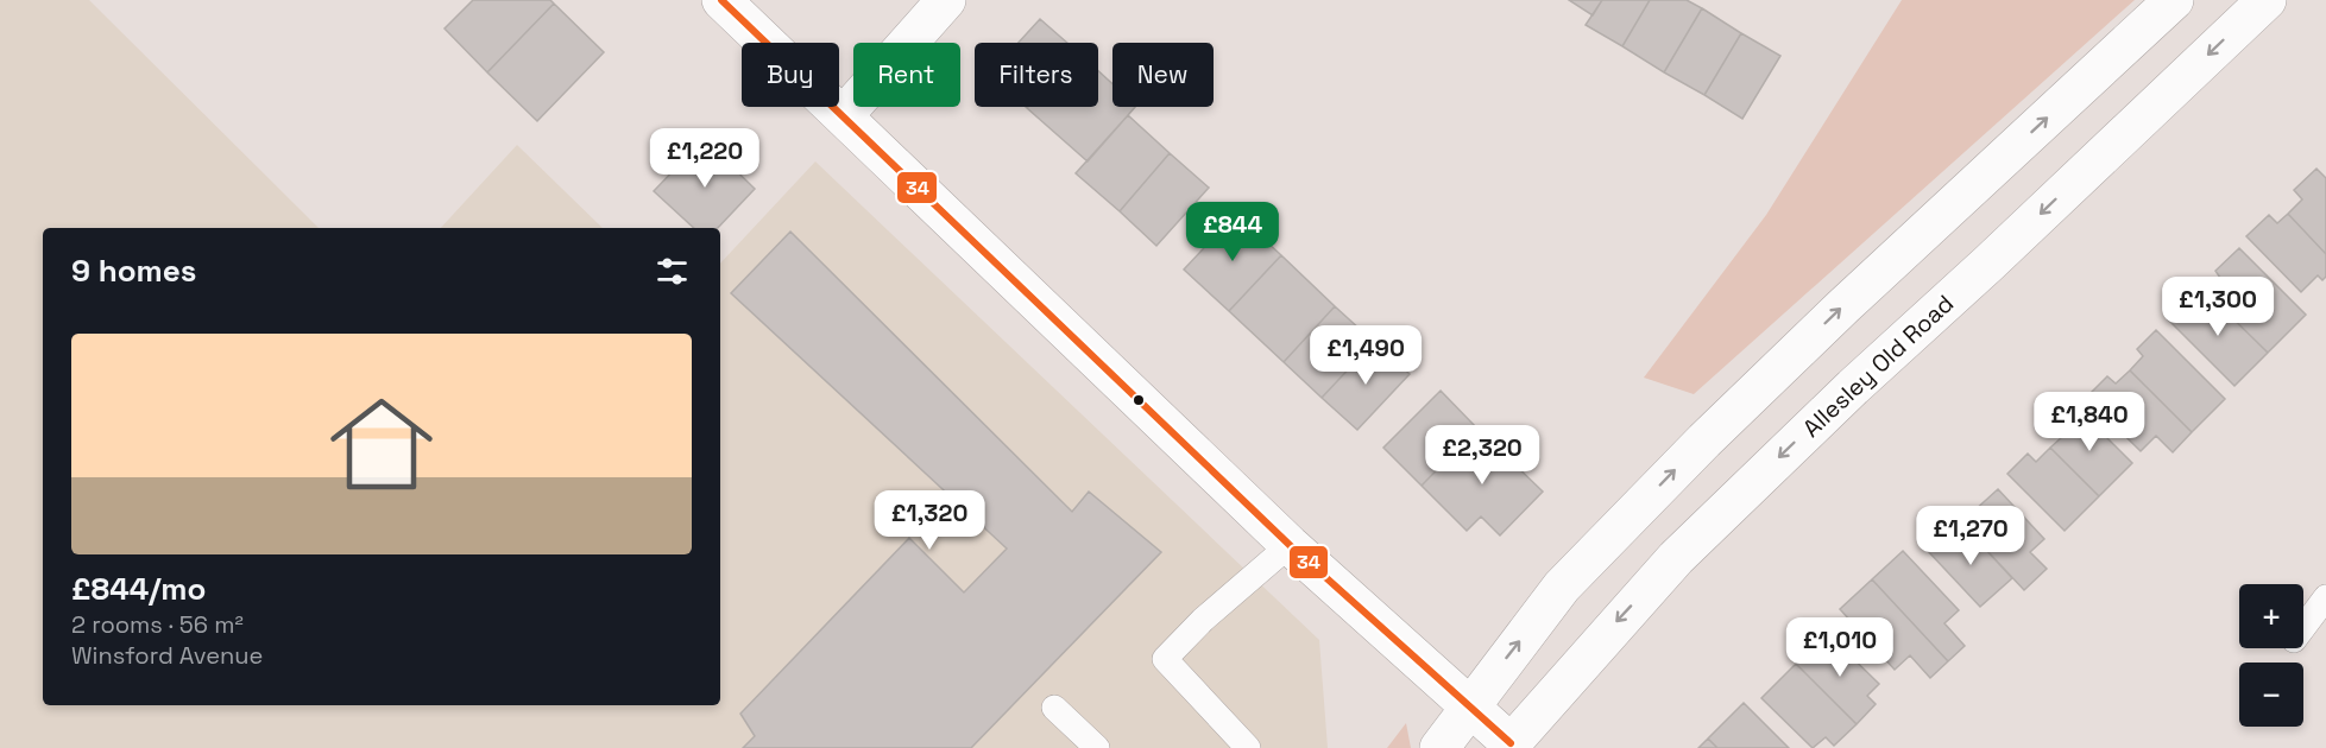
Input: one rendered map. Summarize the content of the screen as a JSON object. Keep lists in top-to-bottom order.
{
  "streets": {
    "main road": ["Allesley Old Road"]
  },
  "lines": ["transit line 34"],
  "page": {
    "chip": [
      "Buy",
      "Rent",
      "Filters",
      "New"
    ],
    "price": [
      "£1,220",
      "£844",
      "£1,300",
      "£1,490",
      "£1,840",
      "£2,320",
      "£1,320",
      "£1,270",
      "£1,010"
    ],
    "heading": "9 homes",
    "list": [
      {
        "name": "£844/mo",
        "note": "2 rooms · 56 m² · Winsford Avenue"
      }
    ],
    "map_buttons": ["+", "−"]
  }
}
